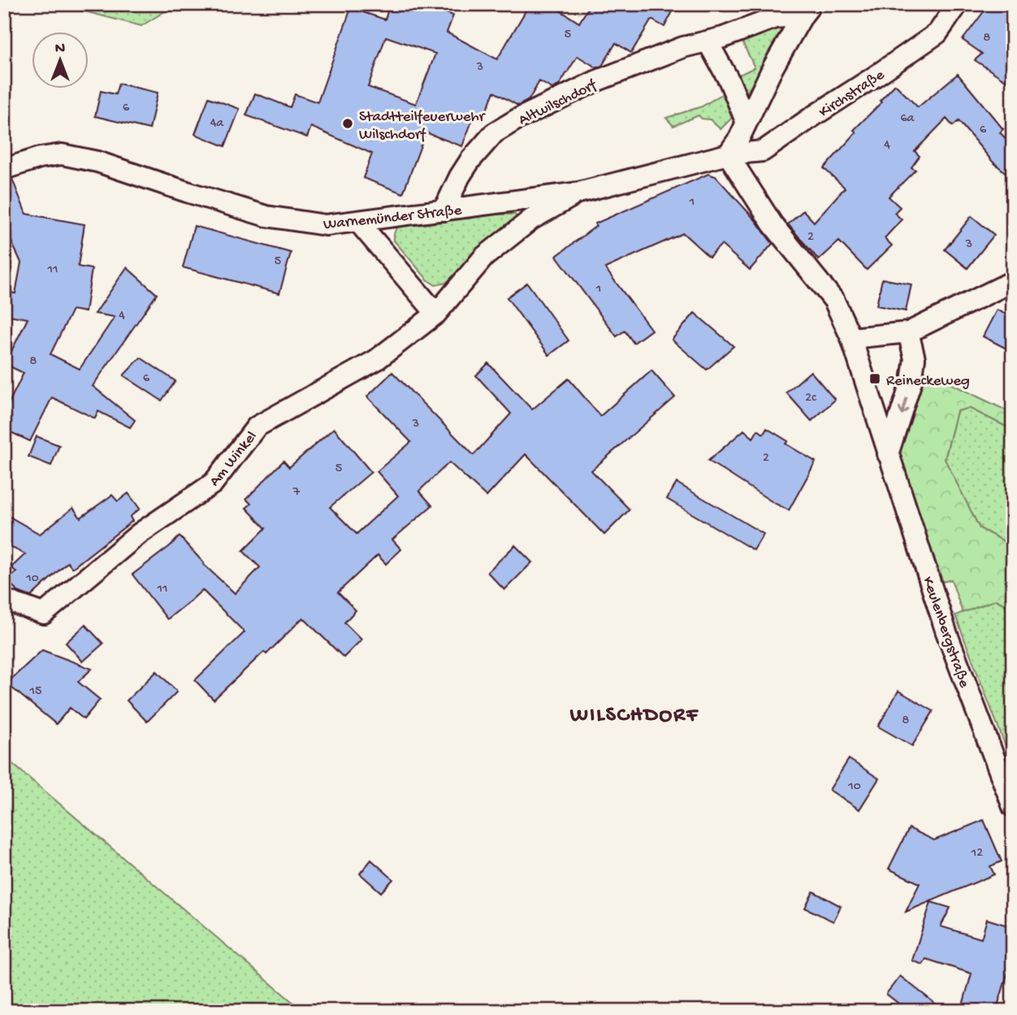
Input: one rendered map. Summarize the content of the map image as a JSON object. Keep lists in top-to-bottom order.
{
  "streets": {
    "street": [
      "Kirchstraße",
      "Altwilschdorf",
      "Warnemünder Straße",
      "Am Winkel",
      "Keulenbergstraße"
    ]
  },
  "crossings": [
    ["Kirchstraße", "Altwilschdorf"],
    ["Kirchstraße", "Warnemünder Straße"],
    ["Kirchstraße", "Keulenbergstraße"],
    ["Altwilschdorf", "Warnemünder Straße"],
    ["Altwilschdorf", "Keulenbergstraße"],
    ["Warnemünder Straße", "Am Winkel"],
    ["Warnemünder Straße", "Keulenbergstraße"]
  ],
  "districts": ["WILSCHDORF"],
  "places": {
    "other": ["Stadtteilfeuerwehr Wilschdorf"],
    "transit": ["Reineckeweg"]
  },
  "house_numbers": [
    "5",
    "8",
    "3",
    "6",
    "6a",
    "4a",
    "6",
    "4",
    "1",
    "2",
    "3",
    "5",
    "11",
    "1",
    "4",
    "8",
    "6",
    "2c",
    "3",
    "2",
    "5",
    "7",
    "10",
    "11",
    "15",
    "8",
    "10",
    "12"
  ],
  "north": "top"
}
